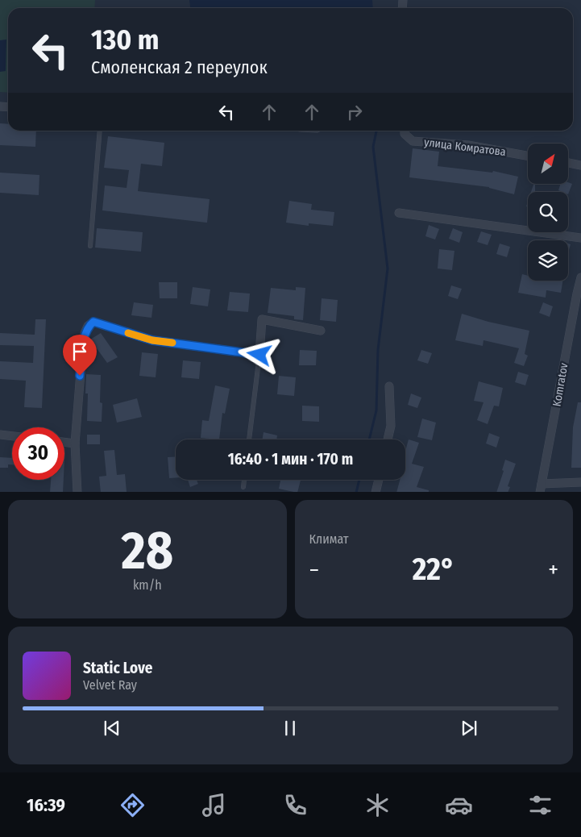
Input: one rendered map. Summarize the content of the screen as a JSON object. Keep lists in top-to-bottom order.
{
  "streets": {
    "street": ["улица Комратова", "Komratov"]
  },
  "north": "top right",
  "page": {
    "turn": ["130 m", "Смоленская 2 переулок"],
    "limit": "30",
    "trip": "16:40 · 1 мин · 170 m",
    "tile": [
      ["28", "km/h"],
      "Климат"
    ],
    "heat": ["−", "22°", "+"],
    "song": ["Static Love", "Velvet Ray"],
    "tabs": "16:39"
  }
}
